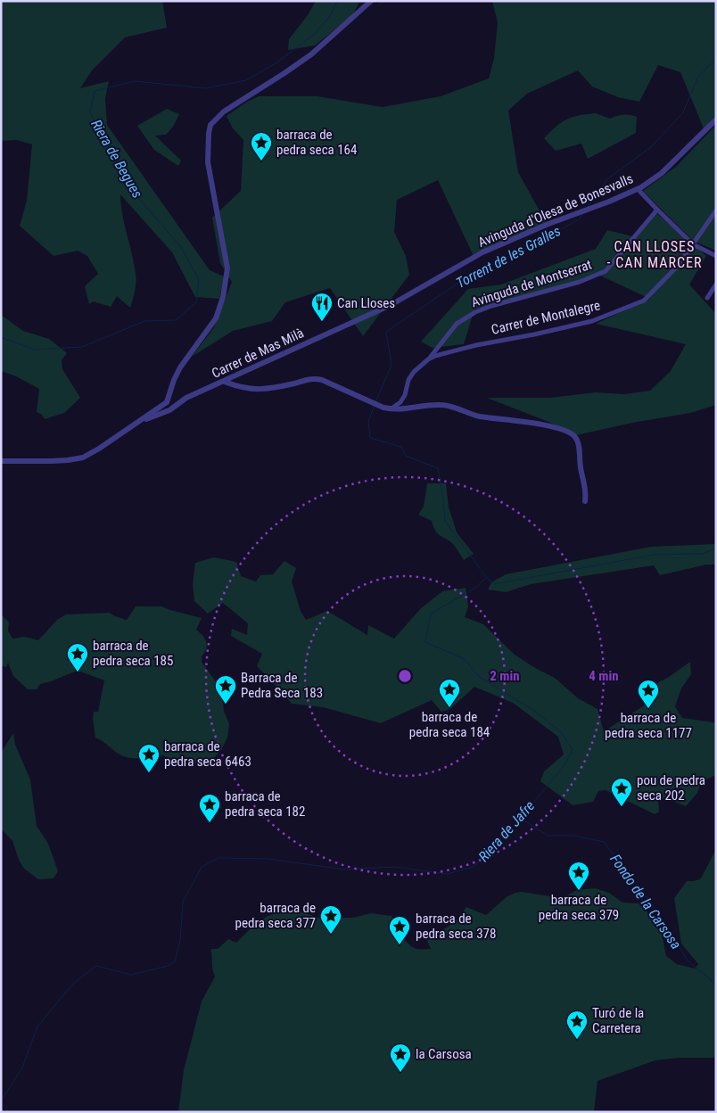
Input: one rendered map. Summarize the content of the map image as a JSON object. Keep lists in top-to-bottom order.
{
  "streets": {
    "street": [
      "Avinguda d'Olesa de Bonesvalls",
      "Avinguda de Montserrat",
      "Carrer de Montalegre",
      "Carrer de Mas Milà"
    ]
  },
  "crossings": [
    ["Avinguda d'Olesa de Bonesvalls", "Carrer de Mas Milà"],
    ["Avinguda de Montserrat", "Carrer de Montalegre"]
  ],
  "districts": ["CAN LLOSES - CAN MARCER"],
  "water": [
    "Riera de Begues",
    "Torrent de les Gralles",
    "Riera de Jafre",
    "Fondo de la Carsosa"
  ],
  "places": {
    "place": [
      "barraca de pedra seca 164",
      "barraca de pedra seca 185",
      "Barraca de Pedra Seca 183",
      "barraca de pedra seca 184",
      "barraca de pedra seca 1177",
      "barraca de pedra seca 6463",
      "pou de pedra seca 202",
      "barraca de pedra seca 182",
      "barraca de pedra seca 379",
      "barraca de pedra seca 377",
      "barraca de pedra seca 378",
      "Turó de la Carretera",
      "la Carsosa"
    ],
    "restaurant": ["Can Lloses"]
  },
  "rings": ["2 min", "4 min"]
}
